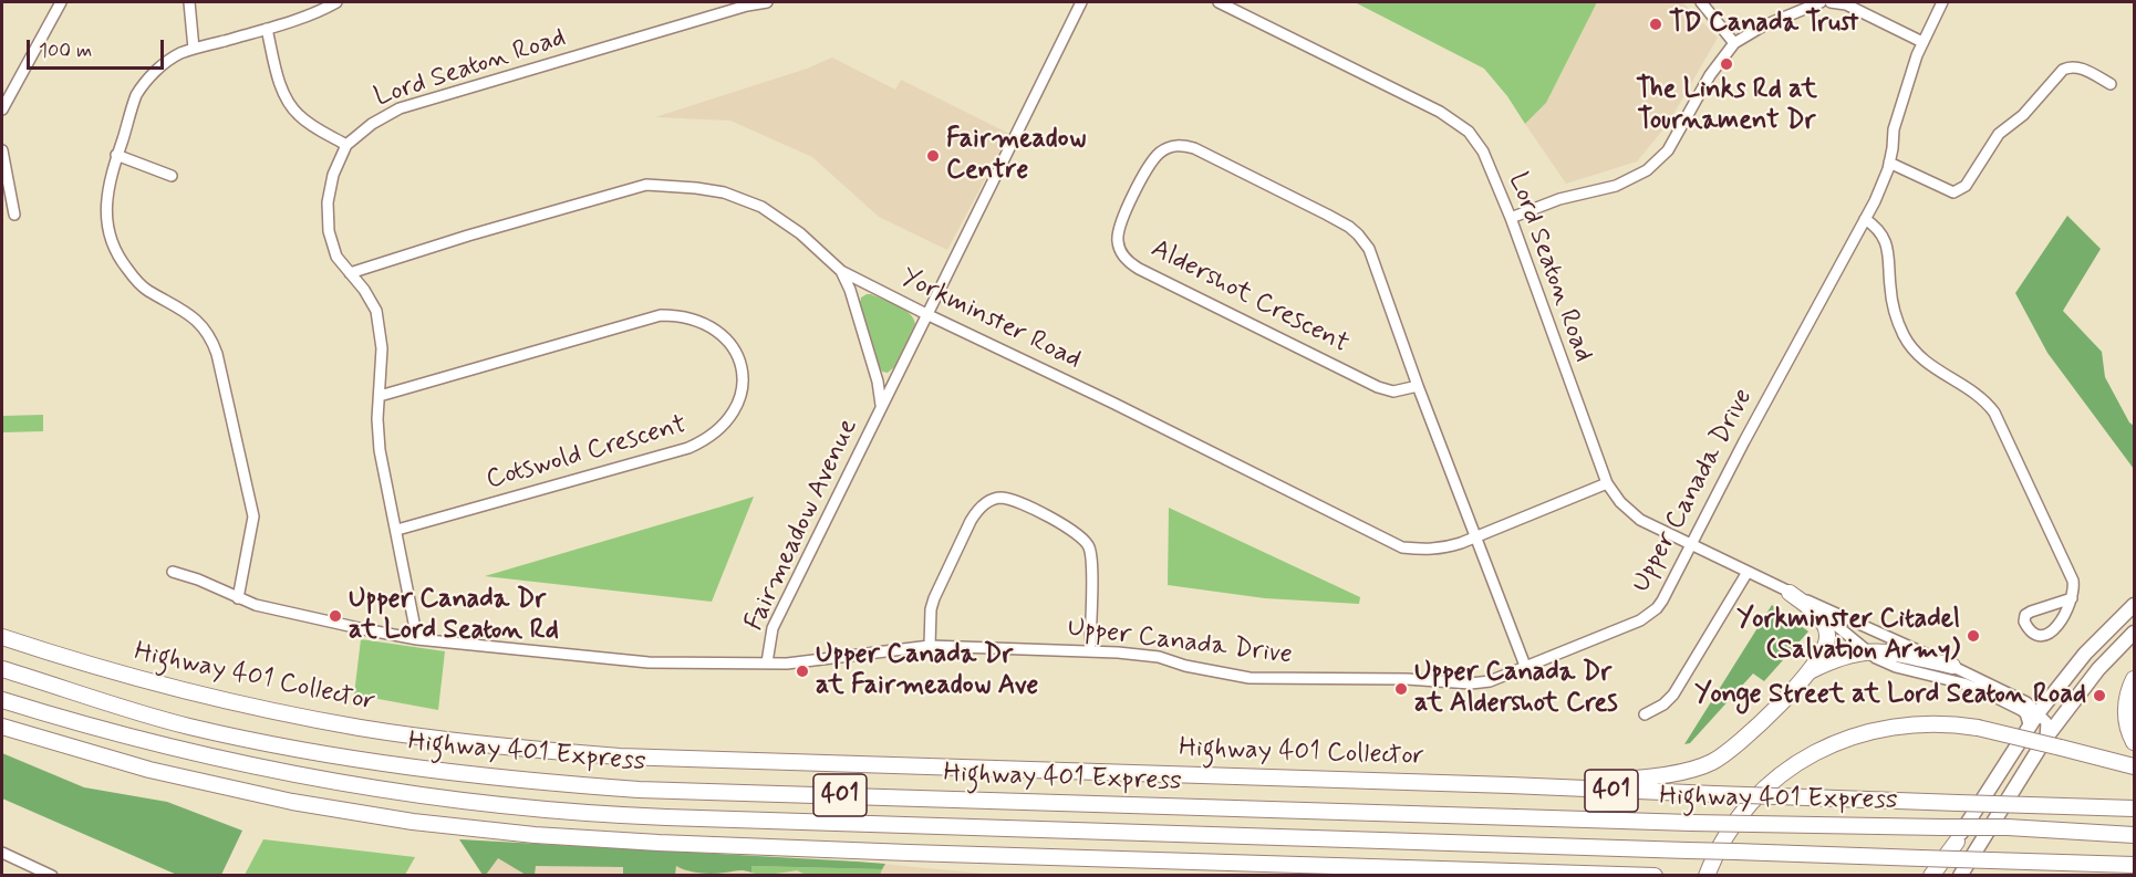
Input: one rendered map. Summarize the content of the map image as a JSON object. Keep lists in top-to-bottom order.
{
  "streets": {
    "highway": ["Highway 401 Collector", "Highway 401 Express", "401"],
    "street": [
      "Lord Seaton Road",
      "Aldershot Crescent",
      "Yorkminster Road",
      "Cotswold Crescent",
      "Upper Canada Drive",
      "Fairmeadow Avenue"
    ]
  },
  "crossings": [
    ["Lord Seaton Road", "Yorkminster Road"],
    ["Lord Seaton Road", "Cotswold Crescent"],
    ["Lord Seaton Road", "Upper Canada Drive"],
    ["Aldershot Crescent", "Yorkminster Road"],
    ["Aldershot Crescent", "Upper Canada Drive"],
    ["Yorkminster Road", "Fairmeadow Avenue"],
    ["Upper Canada Drive", "Fairmeadow Avenue"]
  ],
  "places": [
    "TD Canada Trust",
    "The Links Rd at Tournament Dr",
    "Fairmeadow Centre",
    "Upper Canada Dr at Lord Seaton Rd",
    "Yorkminster Citadel (Salvation Army)",
    "Upper Canada Dr at Fairmeadow Ave",
    "Upper Canada Dr at Aldershot Cres",
    "Yonge Street at Lord Seaton Road"
  ],
  "scale_bar": "100 m"
}
